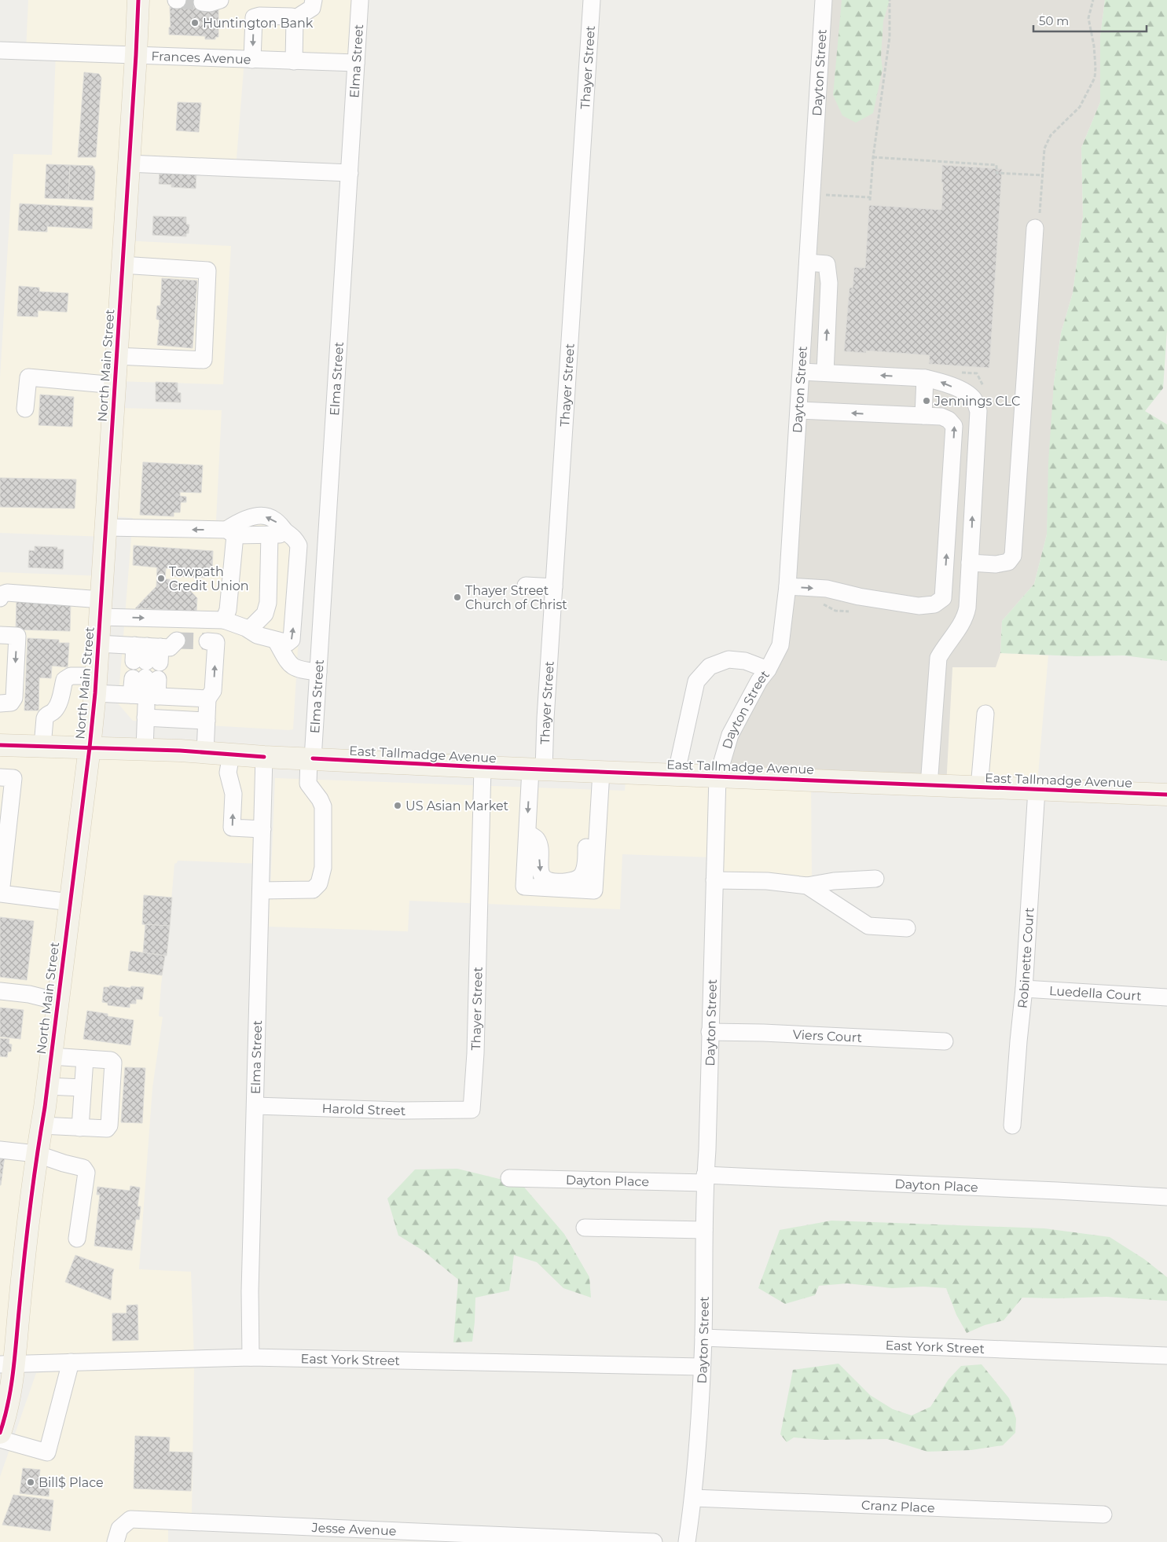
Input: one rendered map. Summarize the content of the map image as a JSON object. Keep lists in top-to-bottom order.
{
  "streets": {
    "main road": ["North Main Street", "East Tallmadge Avenue"],
    "street": [
      "Frances Avenue",
      "Elma Street",
      "Thayer Street",
      "Dayton Street",
      "Robinette Court",
      "Luedella Court",
      "Viers Court",
      "Harold Street",
      "Dayton Place",
      "East York Street",
      "Cranz Place",
      "Jesse Avenue"
    ]
  },
  "crossings": [
    ["Frances Avenue", "Elma Street"],
    ["Frances Avenue", "North Main Street"],
    ["Elma Street", "East Tallmadge Avenue"],
    ["Elma Street", "Harold Street"],
    ["Elma Street", "East York Street"],
    ["Thayer Street", "East Tallmadge Avenue"],
    ["Thayer Street", "Harold Street"],
    ["Dayton Street", "East Tallmadge Avenue"],
    ["Dayton Street", "Viers Court"],
    ["Dayton Street", "Dayton Place"],
    ["Dayton Street", "East York Street"],
    ["Dayton Street", "Cranz Place"],
    ["North Main Street", "East Tallmadge Avenue"],
    ["North Main Street", "East York Street"],
    ["East Tallmadge Avenue", "Robinette Court"],
    ["Robinette Court", "Luedella Court"]
  ],
  "places": [
    "Huntington Bank",
    "Jennings CLC",
    "Towpath Credit Union",
    "Thayer Street Church of Christ",
    "US Asian Market",
    "Bill$ Place"
  ],
  "scale_bar": "50 m"
}
